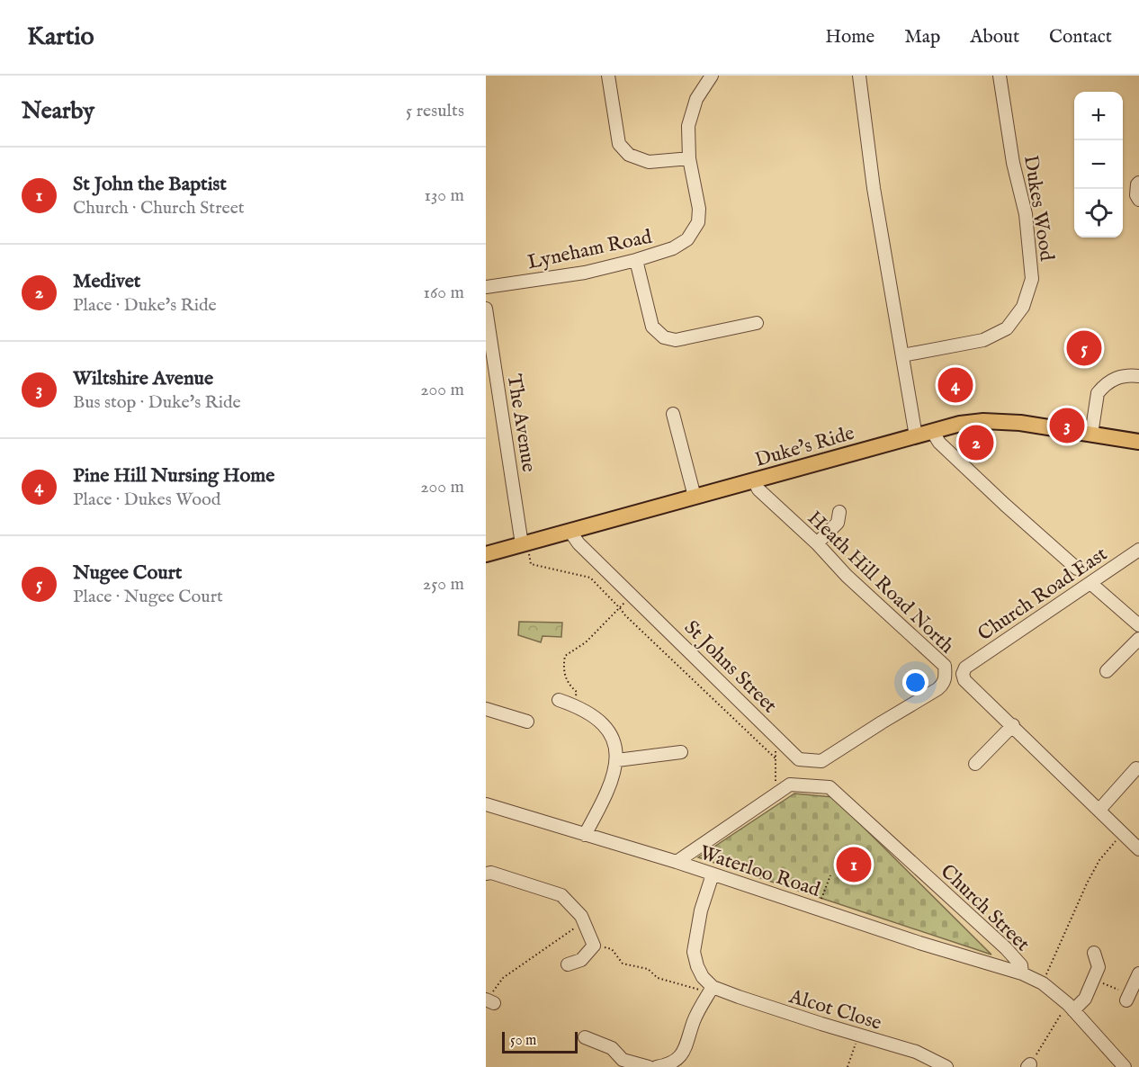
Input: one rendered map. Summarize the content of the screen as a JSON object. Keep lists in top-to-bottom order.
{
  "streets": {
    "main road": ["Duke's Ride"],
    "street": [
      "Dukes Wood",
      "Lyneham Road",
      "The Avenue",
      "Heath Hill Road North",
      "Church Road East",
      "St Johns Street",
      "Waterloo Road",
      "Church Street",
      "Alcot Close"
    ]
  },
  "crossings": [
    ["The Avenue", "Duke's Ride"],
    ["Duke's Ride", "Heath Hill Road North"],
    ["Duke's Ride", "St Johns Street"],
    ["Heath Hill Road North", "St Johns Street"],
    ["Waterloo Road", "Church Street"]
  ],
  "scale_bar": "50 m",
  "page": {
    "header": "Kartio",
    "nav": [
      "Home",
      "Map",
      "About",
      "Contact"
    ],
    "heading": ["Nearby", "5 results"],
    "map_buttons": ["+", "−"],
    "list": [
      {
        "mark": "1",
        "name": "St John the Baptist",
        "note": "Church · Church Street",
        "value": "130 m"
      },
      {
        "mark": "2",
        "name": "Medivet",
        "note": "Place · Duke's Ride",
        "value": "160 m"
      },
      {
        "mark": "3",
        "name": "Wiltshire Avenue",
        "note": "Bus stop · Duke's Ride",
        "value": "200 m"
      },
      {
        "mark": "4",
        "name": "Pine Hill Nursing Home",
        "note": "Place · Dukes Wood",
        "value": "200 m"
      },
      {
        "mark": "5",
        "name": "Nugee Court",
        "note": "Place · Nugee Court",
        "value": "250 m"
      }
    ],
    "pins": [
      "5",
      "4",
      "3",
      "2",
      "1"
    ],
    "scale": "50 m"
  }
}
